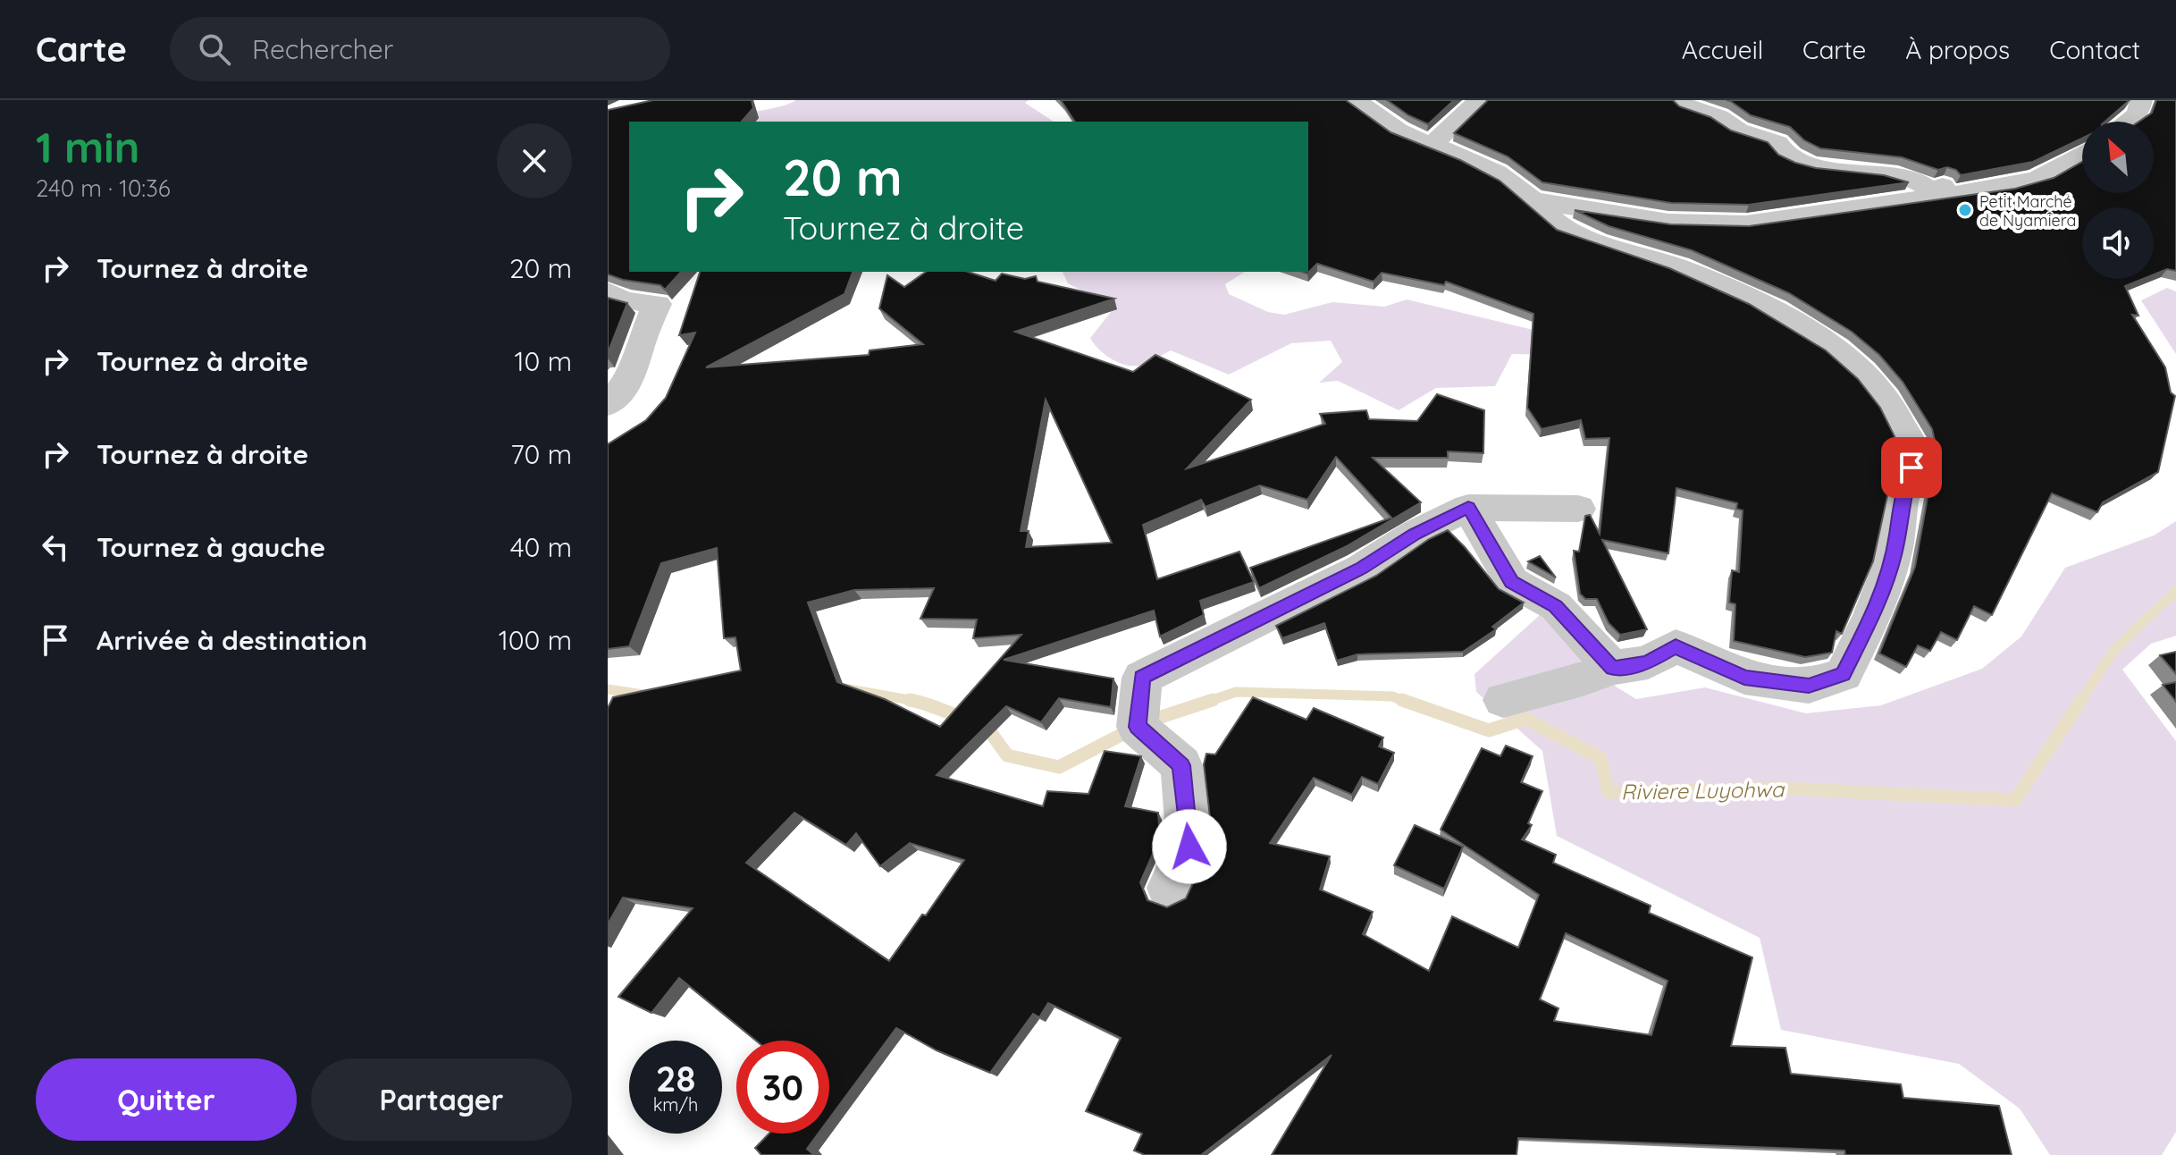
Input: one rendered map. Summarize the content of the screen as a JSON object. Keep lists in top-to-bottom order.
{
  "water": ["Riviere Luyohwa"],
  "places": ["Petit Marché de Nyamiera"],
  "north": "top left",
  "page": {
    "header": "Carte",
    "search": "Rechercher",
    "nav": [
      "Accueil",
      "Carte",
      "À propos",
      "Contact"
    ],
    "heading": ["1 min", "240 m · 10:36"],
    "turn": ["20 m", "Tournez à droite"],
    "list": [
      {
        "name": "Tournez à droite",
        "value": "20 m"
      },
      {
        "name": "Tournez à droite",
        "value": "10 m"
      },
      {
        "name": "Tournez à droite",
        "value": "70 m"
      },
      {
        "name": "Tournez à gauche",
        "value": "40 m"
      },
      {
        "name": "Arrivée à destination",
        "value": "100 m"
      }
    ],
    "speed": "28 km/h",
    "limit": "30",
    "buttons": ["Quitter", "Partager"]
  }
}
